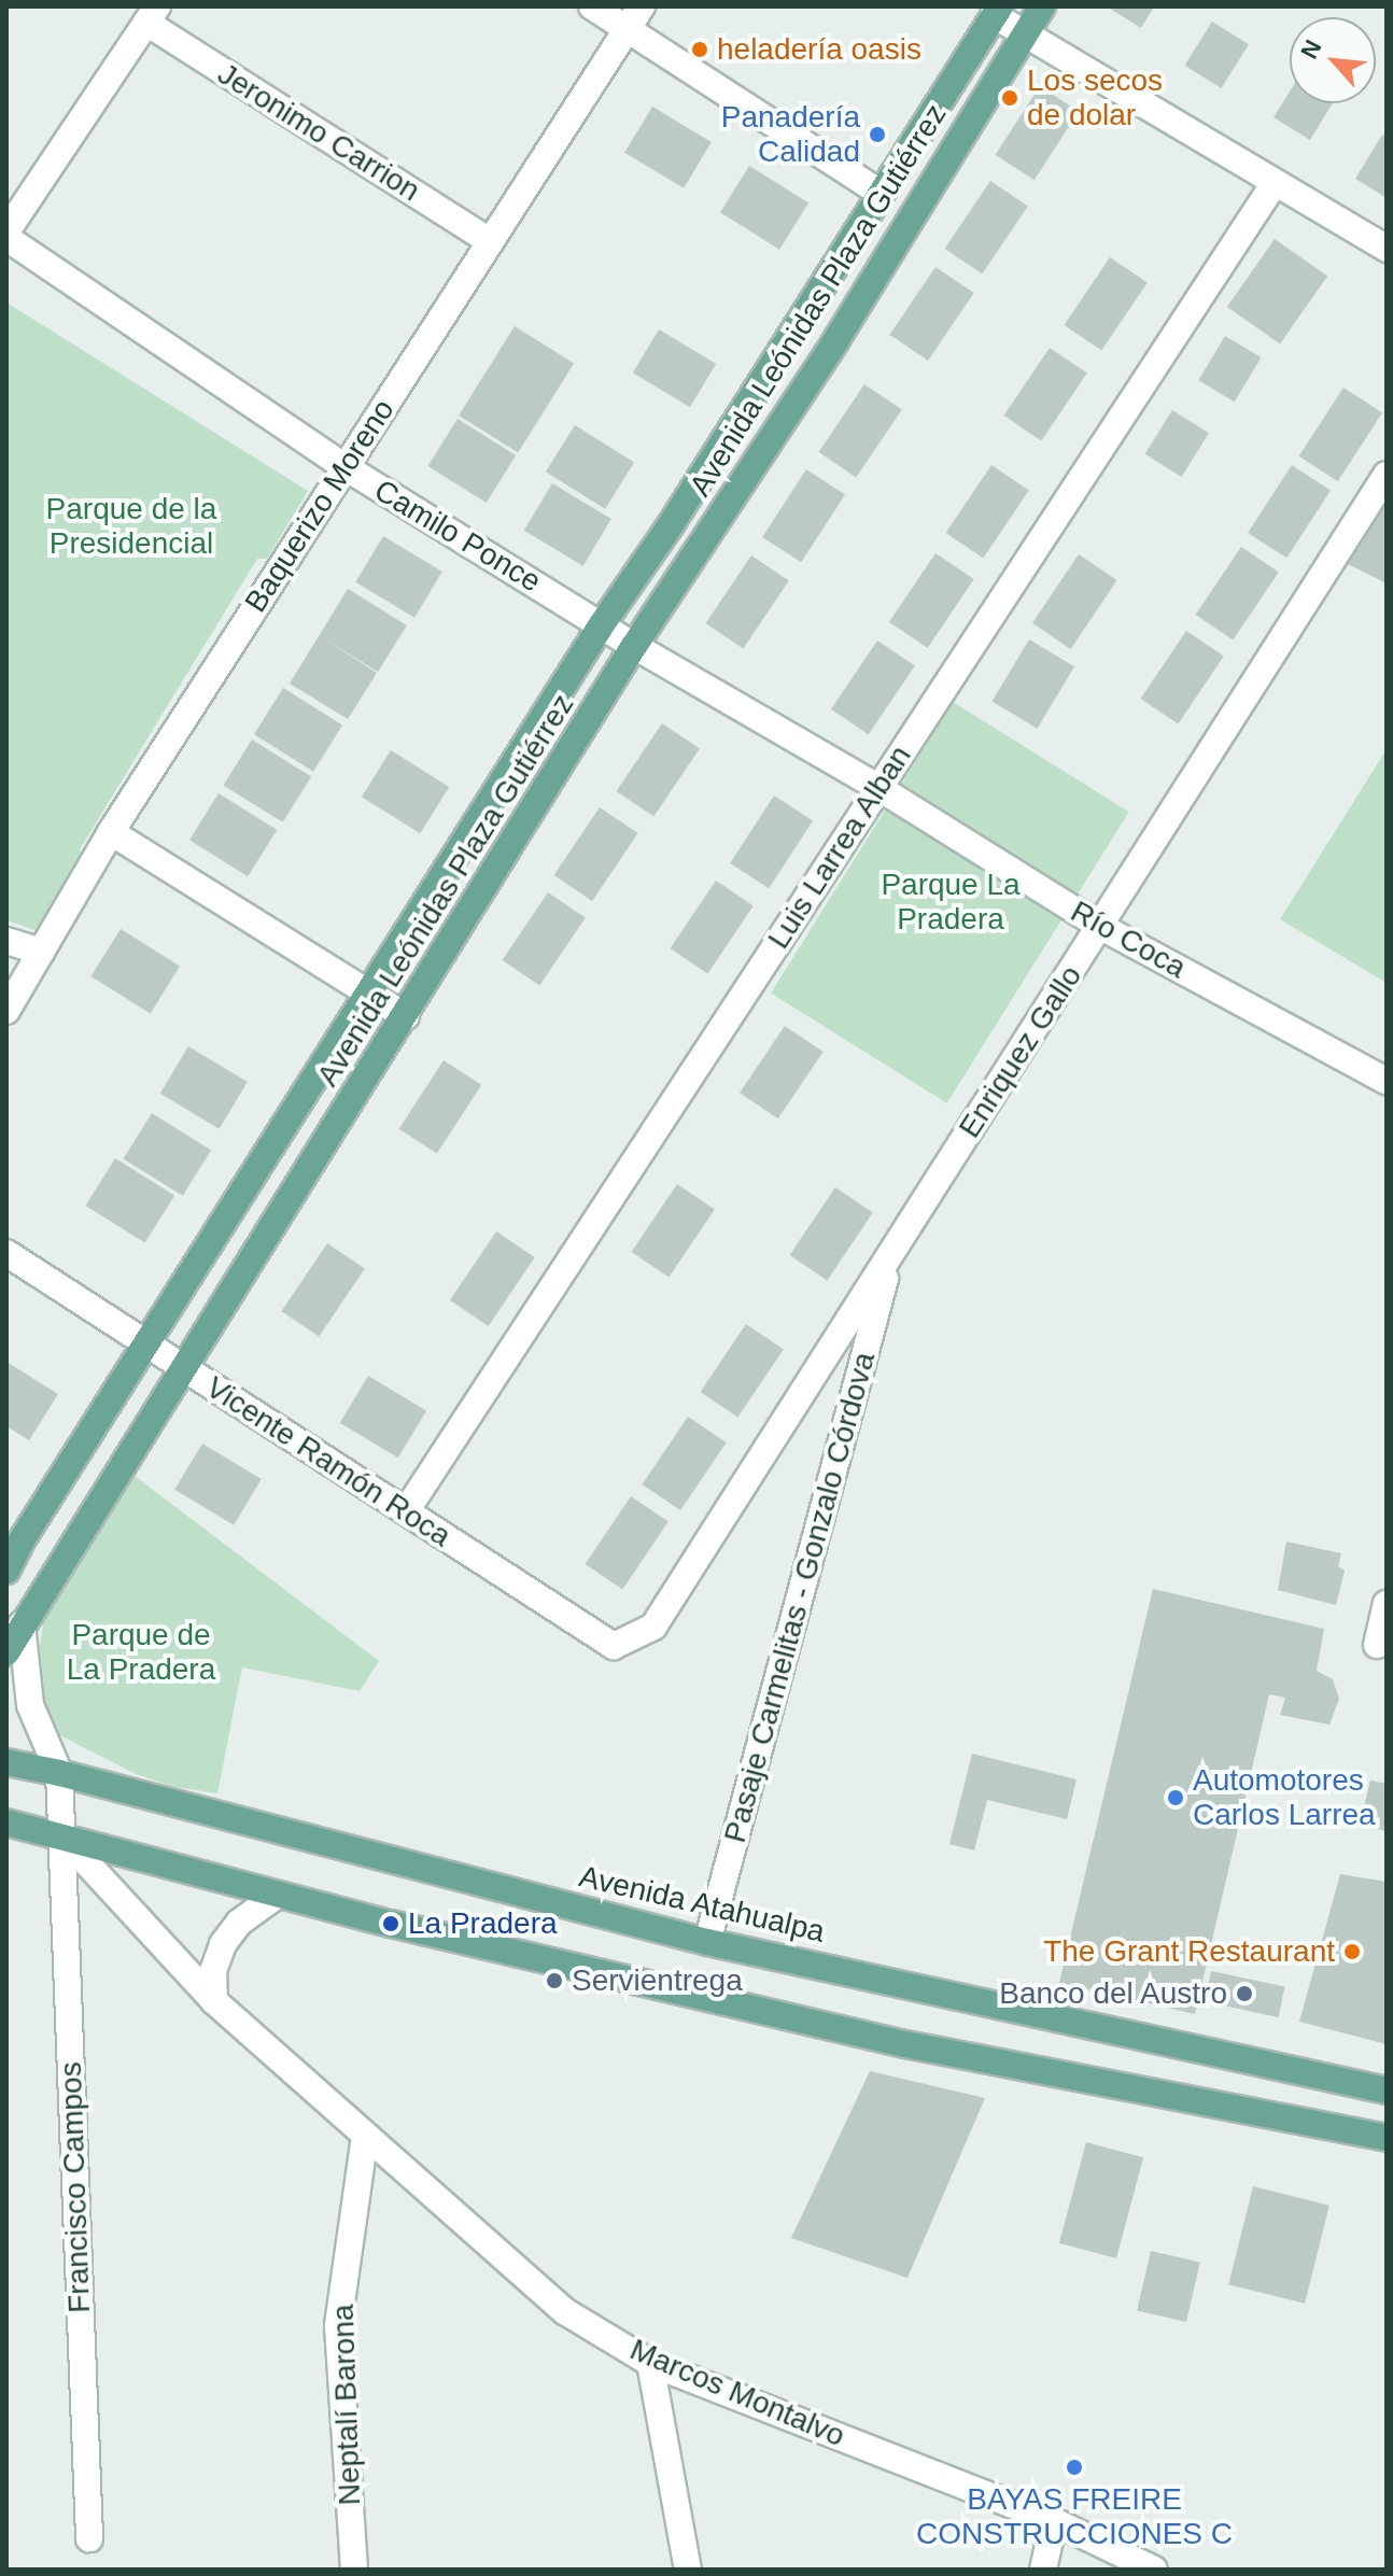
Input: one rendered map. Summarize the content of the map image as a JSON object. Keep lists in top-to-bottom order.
{
  "streets": {
    "main road": ["Avenida Leónidas Plaza Gutiérrez", "Avenida Atahualpa"],
    "street": [
      "Jeronimo Carrion",
      "Baquerizo Moreno",
      "Camilo Ponce",
      "Luis Larrea Alban",
      "Río Coca",
      "Enriquez Gallo",
      "Vicente Ramón Roca",
      "Pasaje Carmelitas - Gonzalo Córdova",
      "Francisco Campos",
      "Marcos Montalvo",
      "Neptalí Barona"
    ]
  },
  "crossings": [
    ["Jeronimo Carrion", "Baquerizo Moreno"],
    ["Avenida Leónidas Plaza Gutiérrez", "Camilo Ponce"],
    ["Avenida Leónidas Plaza Gutiérrez", "Vicente Ramón Roca"],
    ["Baquerizo Moreno", "Camilo Ponce"],
    ["Camilo Ponce", "Luis Larrea Alban"],
    ["Camilo Ponce", "Río Coca"],
    ["Luis Larrea Alban", "Río Coca"],
    ["Luis Larrea Alban", "Vicente Ramón Roca"],
    ["Río Coca", "Enriquez Gallo"],
    ["Enriquez Gallo", "Vicente Ramón Roca"],
    ["Enriquez Gallo", "Pasaje Carmelitas - Gonzalo Córdova"],
    ["Pasaje Carmelitas - Gonzalo Córdova", "Avenida Atahualpa"],
    ["Francisco Campos", "Marcos Montalvo"],
    ["Marcos Montalvo", "Neptalí Barona"]
  ],
  "parks": ["Parque de la Presidencial", "Parque La Pradera", "Parque de La Pradera"],
  "places": [
    "heladería oasis",
    "Los secos de dolar",
    "Panadería Calidad",
    "Automotores Carlos Larrea",
    "La Pradera",
    "The Grant Restaurant",
    "Servientrega",
    "Banco del Austro",
    "BAYAS FREIRE CONSTRUCCIONES C"
  ],
  "north": "top left"
}
